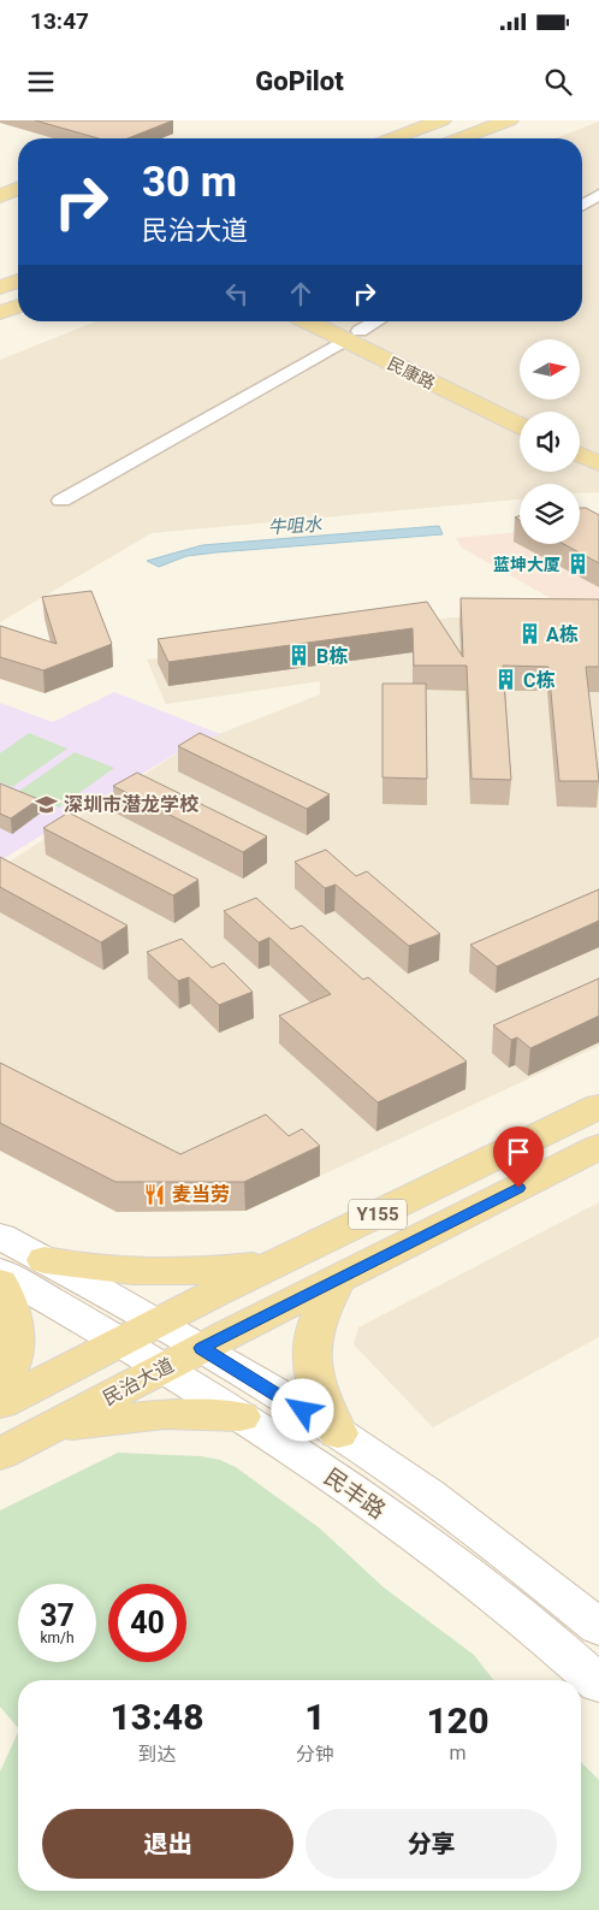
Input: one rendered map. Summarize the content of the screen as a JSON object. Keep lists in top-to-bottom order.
{
  "streets": {
    "main road": ["民康路", "Y155", "民治大道"],
    "street": ["民丰路"]
  },
  "crossings": [
    ["Y155", "民丰路"],
    ["民治大道", "民丰路"]
  ],
  "water": ["牛咀水"],
  "places": {
    "building": [
      "蓝坤大厦",
      "A栋",
      "B栋",
      "C栋"
    ],
    "school or university": ["深圳市潜龙学校"],
    "restaurant": ["麦当劳"]
  },
  "north": "right",
  "page": {
    "status": "13:47",
    "header": "GoPilot",
    "turn": ["30 m", "民治大道"],
    "speed": "37 km/h",
    "limit": "40",
    "eta": [
      "13:48",
      "到达",
      "1",
      "分钟",
      "120",
      "m"
    ],
    "buttons": ["退出", "分享"]
  }
}
